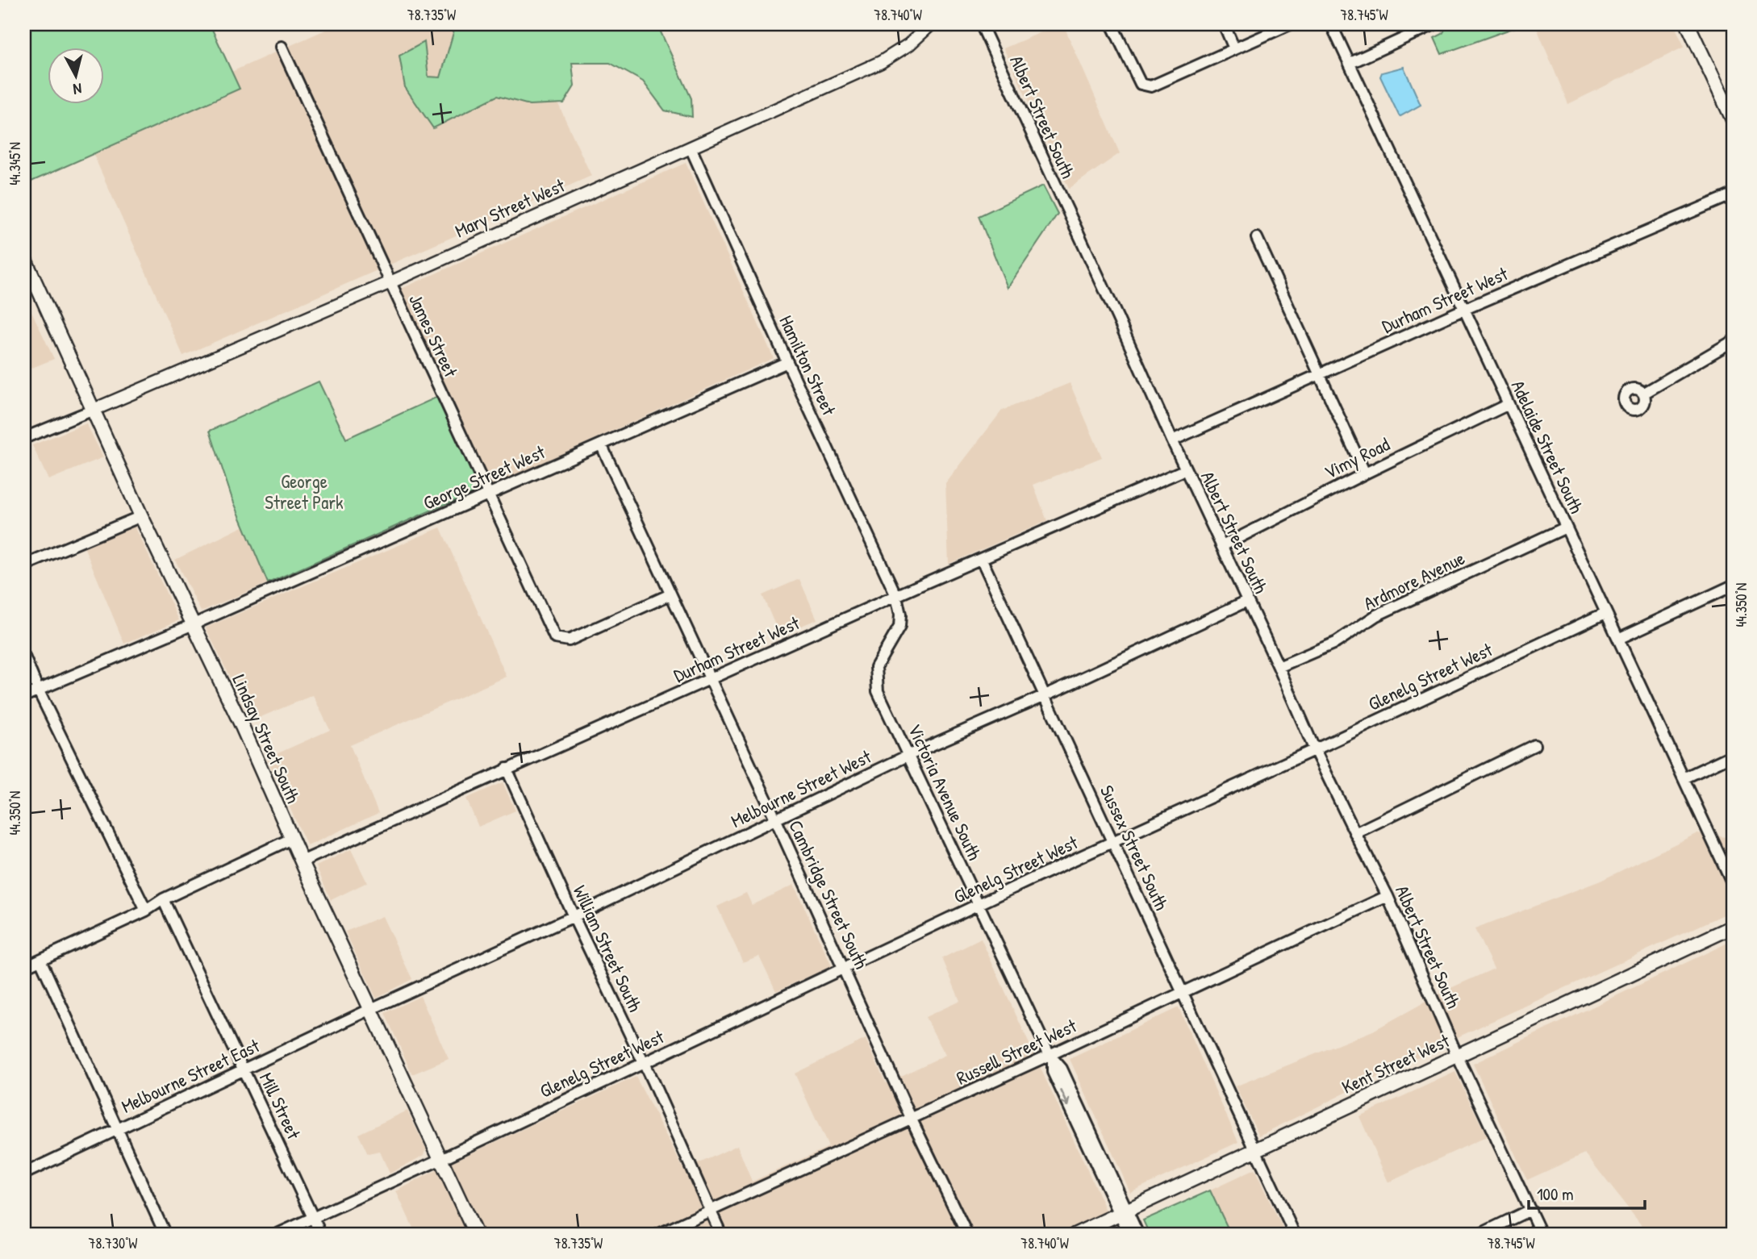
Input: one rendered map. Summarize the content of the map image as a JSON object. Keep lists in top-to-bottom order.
{
  "streets": {
    "main road": ["Lindsay Street South", "Kent Street West"],
    "street": [
      "Albert Street South",
      "Mary Street West",
      "Durham Street West",
      "James Street",
      "Hamilton Street",
      "Adelaide Street South",
      "Vimy Road",
      "George Street West",
      "Ardmore Avenue",
      "Glenelg Street West",
      "Melbourne Street West",
      "Victoria Avenue South",
      "Sussex Street South",
      "Cambridge Street South",
      "William Street South",
      "Russell Street West",
      "Melbourne Street East",
      "Mill Street"
    ]
  },
  "crossings": [
    ["Albert Street South", "Durham Street West"],
    ["Albert Street South", "Vimy Road"],
    ["Albert Street South", "Ardmore Avenue"],
    ["Albert Street South", "Glenelg Street West"],
    ["Albert Street South", "Melbourne Street West"],
    ["Albert Street South", "Russell Street West"],
    ["Albert Street South", "Kent Street West"],
    ["Mary Street West", "James Street"],
    ["Mary Street West", "Hamilton Street"],
    ["Mary Street West", "Lindsay Street South"],
    ["Durham Street West", "Hamilton Street"],
    ["Durham Street West", "Adelaide Street South"],
    ["Durham Street West", "Lindsay Street South"],
    ["Durham Street West", "Victoria Avenue South"],
    ["Durham Street West", "Sussex Street South"],
    ["Durham Street West", "Cambridge Street South"],
    ["Durham Street West", "William Street South"],
    ["James Street", "George Street West"],
    ["James Street", "Cambridge Street South"],
    ["Hamilton Street", "George Street West"],
    ["Hamilton Street", "Victoria Avenue South"],
    ["Adelaide Street South", "Vimy Road"],
    ["Adelaide Street South", "Ardmore Avenue"],
    ["Adelaide Street South", "Glenelg Street West"],
    ["George Street West", "Lindsay Street South"],
    ["George Street West", "Cambridge Street South"],
    ["Glenelg Street West", "Lindsay Street South"],
    ["Glenelg Street West", "Victoria Avenue South"],
    ["Glenelg Street West", "Sussex Street South"],
    ["Glenelg Street West", "Cambridge Street South"],
    ["Glenelg Street West", "William Street South"],
    ["Glenelg Street West", "Mill Street"],
    ["Lindsay Street South", "Melbourne Street West"],
    ["Lindsay Street South", "Melbourne Street East"],
    ["Melbourne Street West", "Victoria Avenue South"],
    ["Melbourne Street West", "Sussex Street South"],
    ["Melbourne Street West", "Cambridge Street South"],
    ["Melbourne Street West", "William Street South"],
    ["Melbourne Street West", "Melbourne Street East"],
    ["Victoria Avenue South", "Russell Street West"],
    ["Victoria Avenue South", "Kent Street West"],
    ["Sussex Street South", "Russell Street West"],
    ["Sussex Street South", "Kent Street West"],
    ["Cambridge Street South", "Russell Street West"],
    ["William Street South", "Russell Street West"],
    ["Melbourne Street East", "Mill Street"]
  ],
  "parks": ["George Street Park"],
  "scale_bar": "100 m",
  "north": "bottom",
  "coordinates": [
    "78.735°W",
    "78.740°W",
    "78.745°W",
    "44.345°N",
    "44.350°N",
    "78.730°W"
  ]
}
